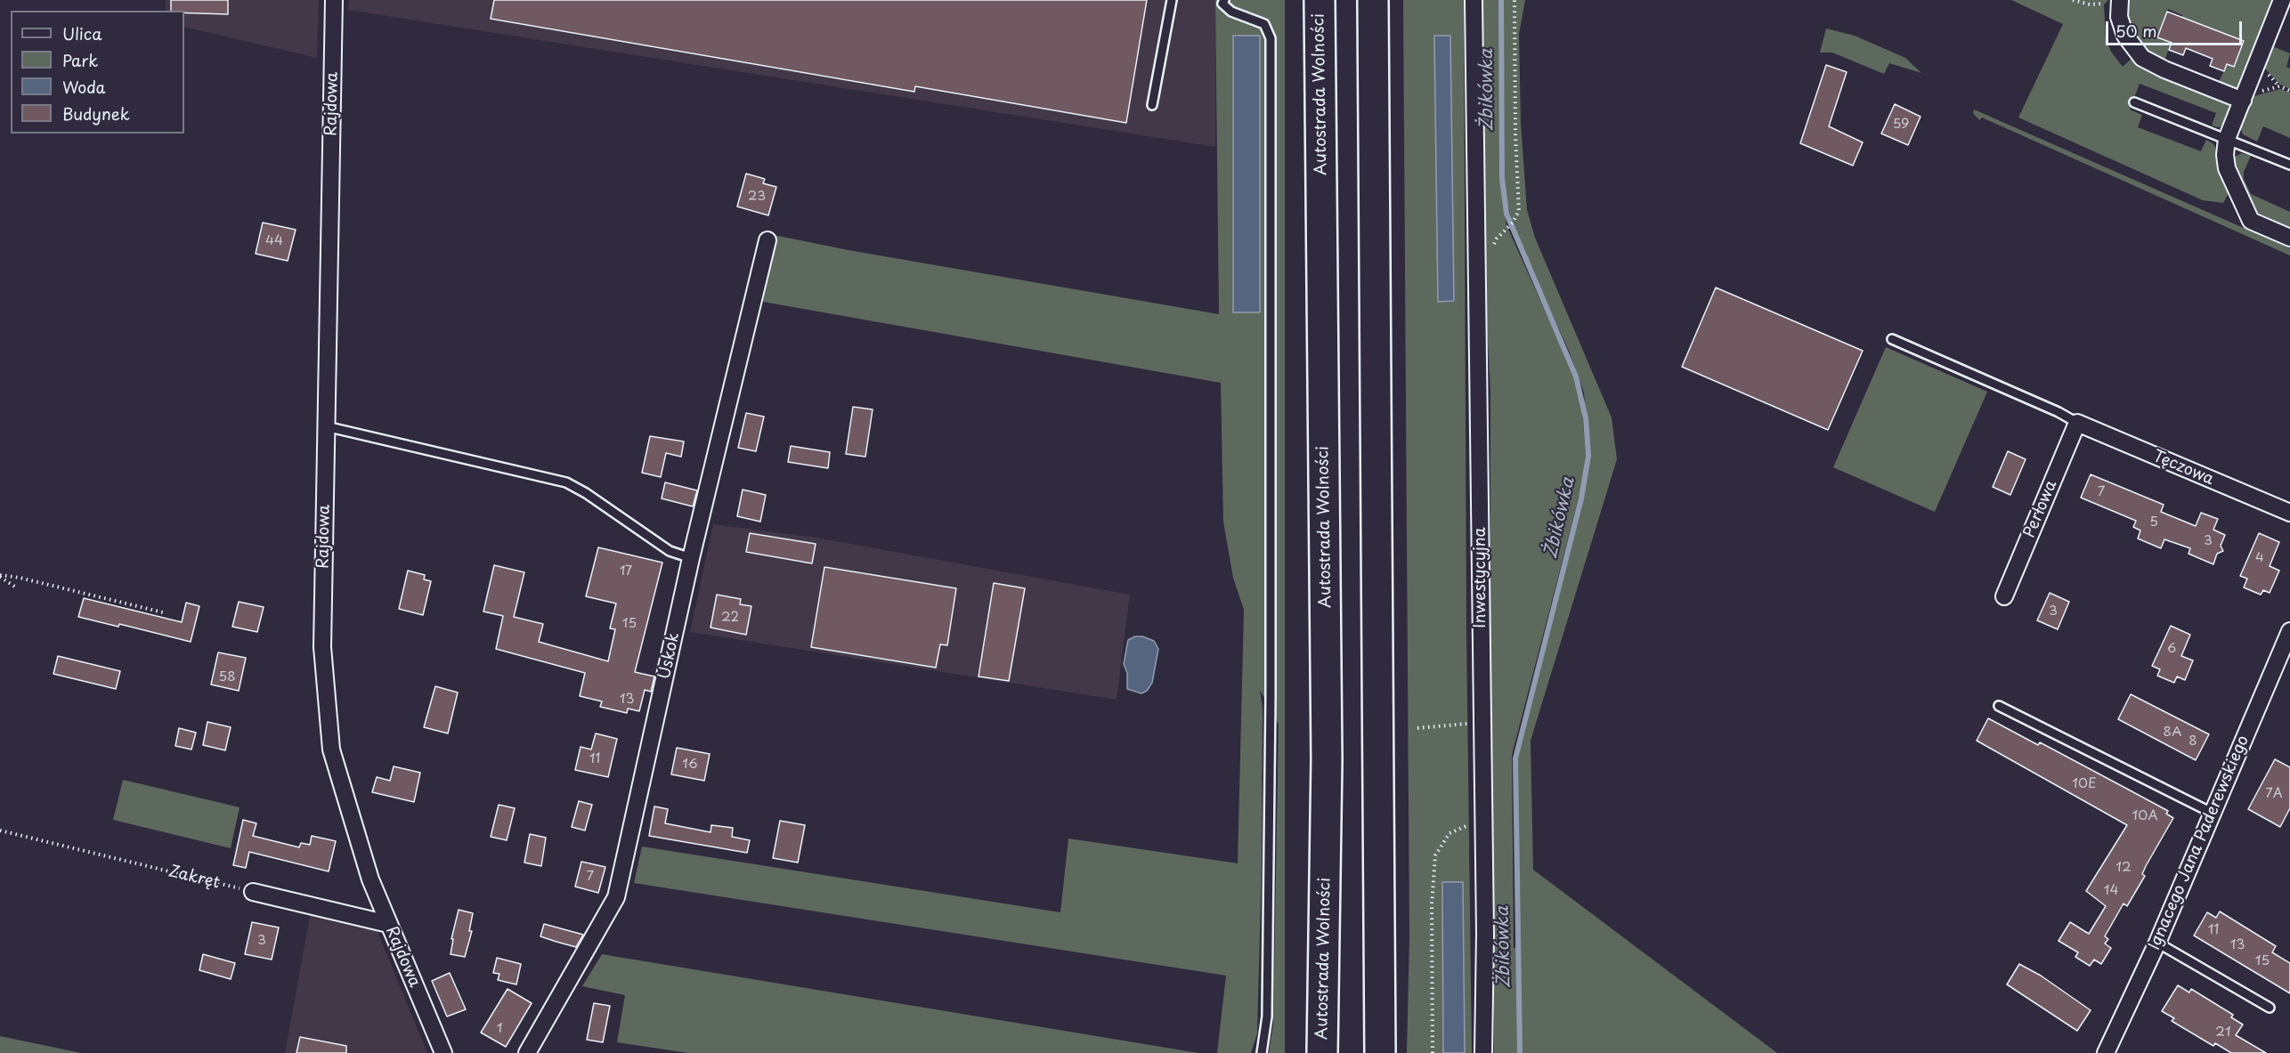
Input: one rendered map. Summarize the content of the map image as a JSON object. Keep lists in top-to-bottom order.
{
  "streets": {
    "highway": ["Autostrada Wolności"],
    "street": [
      "Rajdowa",
      "Tęczowa",
      "Perłowa",
      "Inwestycyjna",
      "Uskok",
      "Ignacego Jana Paderewskiego"
    ],
    "path": ["Zakręt"]
  },
  "crossings": [
    ["Tęczowa", "Perłowa"]
  ],
  "water": ["Żbikówka"],
  "house_numbers": [
    "59",
    "23",
    "44",
    "7",
    "5",
    "3",
    "4",
    "17",
    "3",
    "22",
    "15",
    "6",
    "58",
    "13",
    "8A",
    "8",
    "11",
    "16",
    "10E",
    "7A",
    "10A",
    "12",
    "7",
    "14",
    "11",
    "3",
    "13",
    "15",
    "1",
    "21"
  ],
  "legend": [
    "Ulica",
    "Park",
    "Woda",
    "Budynek"
  ],
  "scale_bar": "50 m"
}
